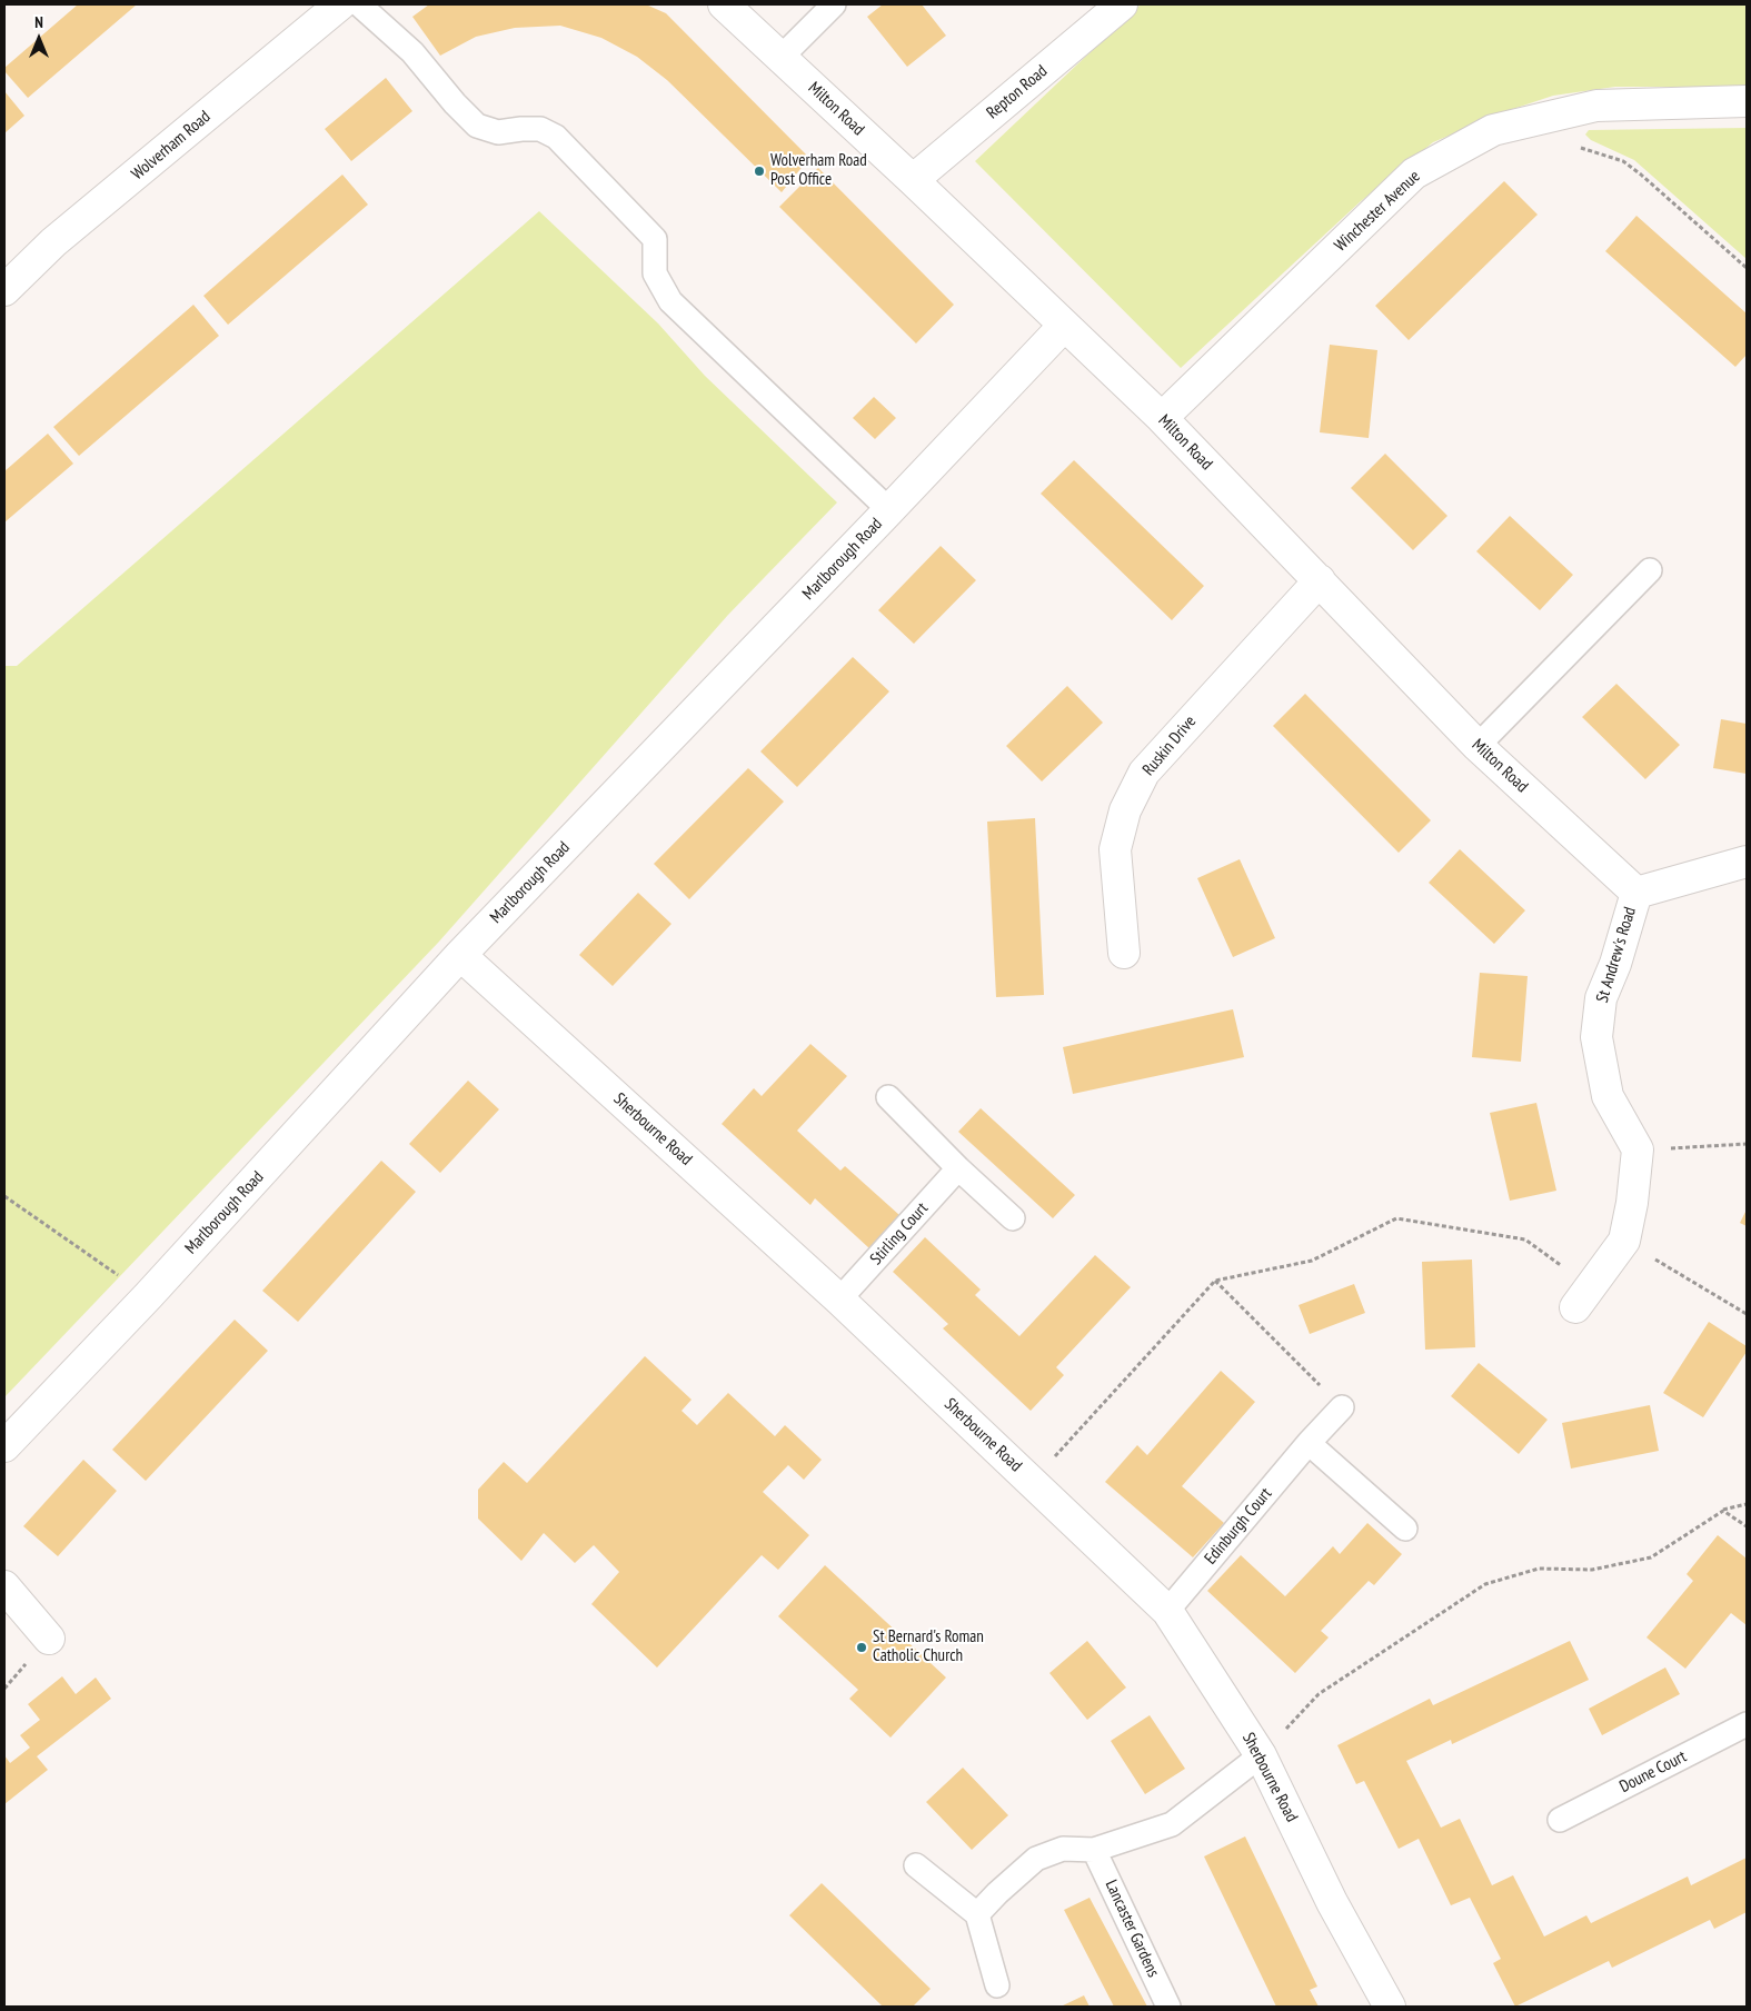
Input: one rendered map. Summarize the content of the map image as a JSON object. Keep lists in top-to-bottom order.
{
  "streets": {
    "street": [
      "Repton Road",
      "Milton Road",
      "Wolverham Road",
      "Winchester Avenue",
      "Marlborough Road",
      "Ruskin Drive",
      "St Andrew's Road",
      "Sherbourne Road"
    ],
    "lane": [
      "Stirling Court",
      "Edinburgh Court",
      "Doune Court",
      "Lancaster Gardens"
    ]
  },
  "crossings": [
    ["Repton Road", "Milton Road"],
    ["Milton Road", "Winchester Avenue"],
    ["Milton Road", "Marlborough Road"],
    ["Milton Road", "Ruskin Drive"],
    ["Milton Road", "St Andrew's Road"],
    ["Marlborough Road", "Sherbourne Road"],
    ["Sherbourne Road", "Stirling Court"],
    ["Sherbourne Road", "Edinburgh Court"]
  ],
  "places": ["Wolverham Road Post Office", "St Bernard's Roman Catholic Church"],
  "north": "top"
}
